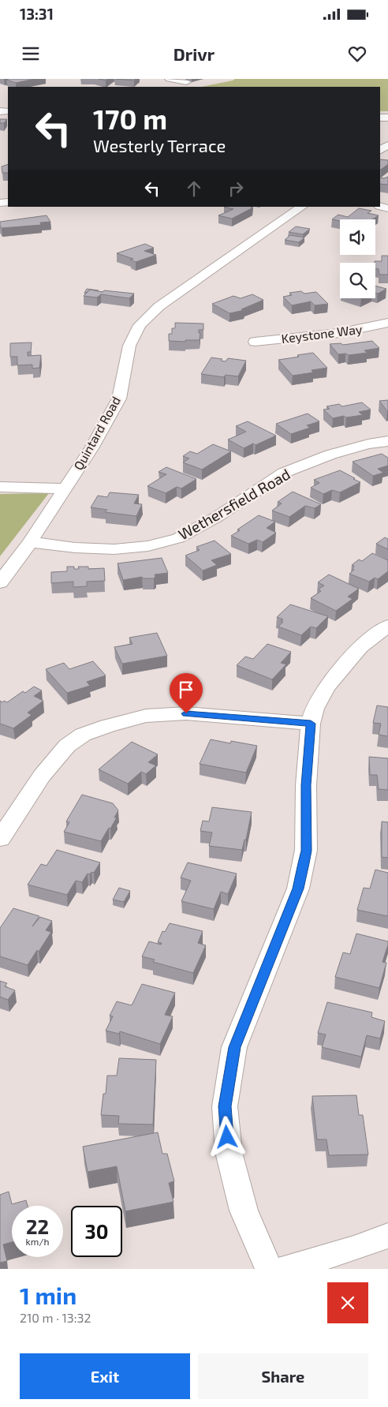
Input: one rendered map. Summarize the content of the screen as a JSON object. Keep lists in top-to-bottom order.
{
  "streets": {
    "street": ["Keystone Way", "Quintard Road", "Wethersfield Road"]
  },
  "crossings": [
    ["Quintard Road", "Wethersfield Road"]
  ],
  "page": {
    "status": "13:31",
    "header": "Drivr",
    "turn": ["170 m", "Westerly Terrace"],
    "speed": "22 km/h",
    "limit": "30",
    "heading": ["1 min", "210 m · 13:32"],
    "buttons": ["Exit", "Share"]
  }
}
